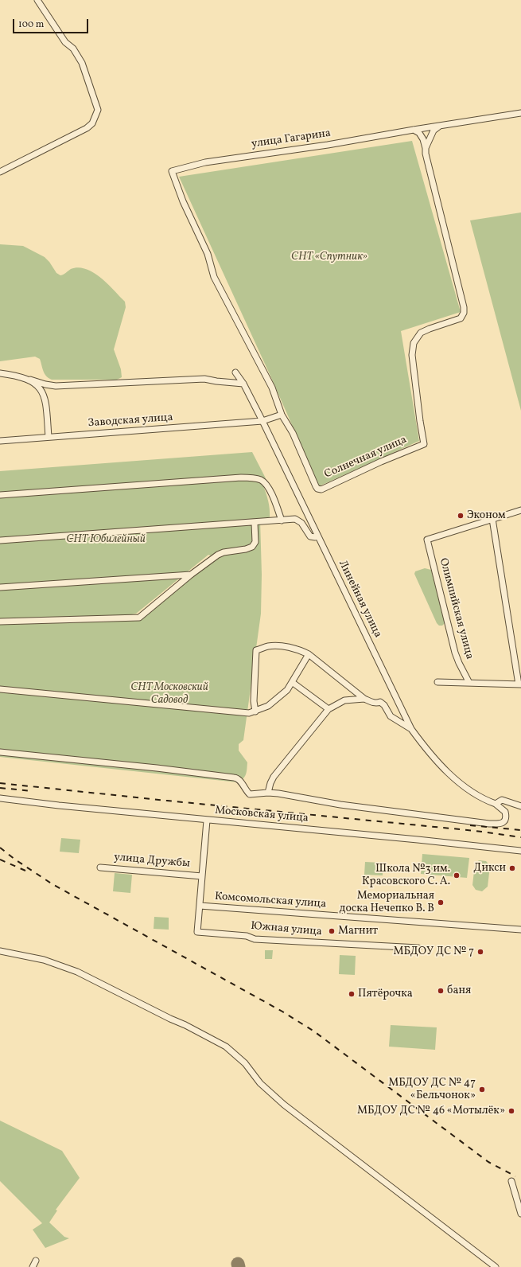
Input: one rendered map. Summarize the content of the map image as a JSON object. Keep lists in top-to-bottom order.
{
  "streets": {
    "street": [
      "улица Гагарина",
      "Заводская улица",
      "Солнечная улица",
      "Линейная улица",
      "Олимпийская улица",
      "Московская улица",
      "улица Дружбы",
      "Комсомольская улица",
      "Южная улица"
    ]
  },
  "crossings": [
    ["улица Гагарина", "Заводская улица"],
    ["улица Гагарина", "Солнечная улица"],
    ["Заводская улица", "Солнечная улица"],
    ["Заводская улица", "Линейная улица"],
    ["Московская улица", "Комсомольская улица"],
    ["улица Дружбы", "Комсомольская улица"],
    ["Комсомольская улица", "Южная улица"]
  ],
  "parks": ["СНТ «Спутник»", "СНТ Юбилейный", "СНТ Московский Садовод"],
  "places": [
    "Эконом",
    "Дикси",
    "Школа №3 им. Красовского С. А.",
    "Мемориальная доска Нечепко В. В",
    "Магнит",
    "МБДОУ ДС № 7",
    "баня",
    "Пятёрочка",
    "МБДОУ ДС № 47 «Бельчонок»",
    "МБДОУ ДC № 46 «Мотылёк»"
  ],
  "scale_bar": "100 m"
}
